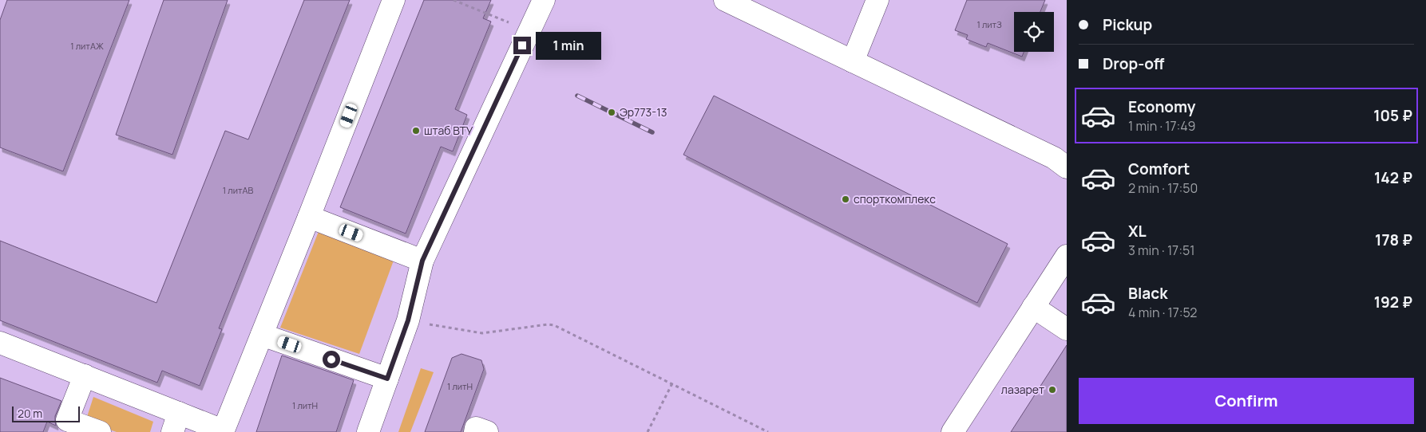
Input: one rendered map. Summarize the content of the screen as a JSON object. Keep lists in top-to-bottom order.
{
  "places": [
    "Эр773-13",
    "штаб ВТУ",
    "спорткомплекс",
    "лазарет"
  ],
  "house_numbers": [
    "1 литЗ",
    "1 литАЖ",
    "1 литАВ",
    "1 литН",
    "1 литН"
  ],
  "scale_bar": "20 m",
  "page": {
    "banner": ["Pickup", "Drop-off"],
    "bubble": "1 min",
    "list": [
      {
        "name": "Economy",
        "note": "1 min · 17:49",
        "value": "105 ₽"
      },
      {
        "name": "Comfort",
        "note": "2 min · 17:50",
        "value": "142 ₽"
      },
      {
        "name": "XL",
        "note": "3 min · 17:51",
        "value": "178 ₽"
      },
      {
        "name": "Black",
        "note": "4 min · 17:52",
        "value": "192 ₽"
      }
    ],
    "buttons": "Confirm",
    "scale": "20 m"
  }
}
